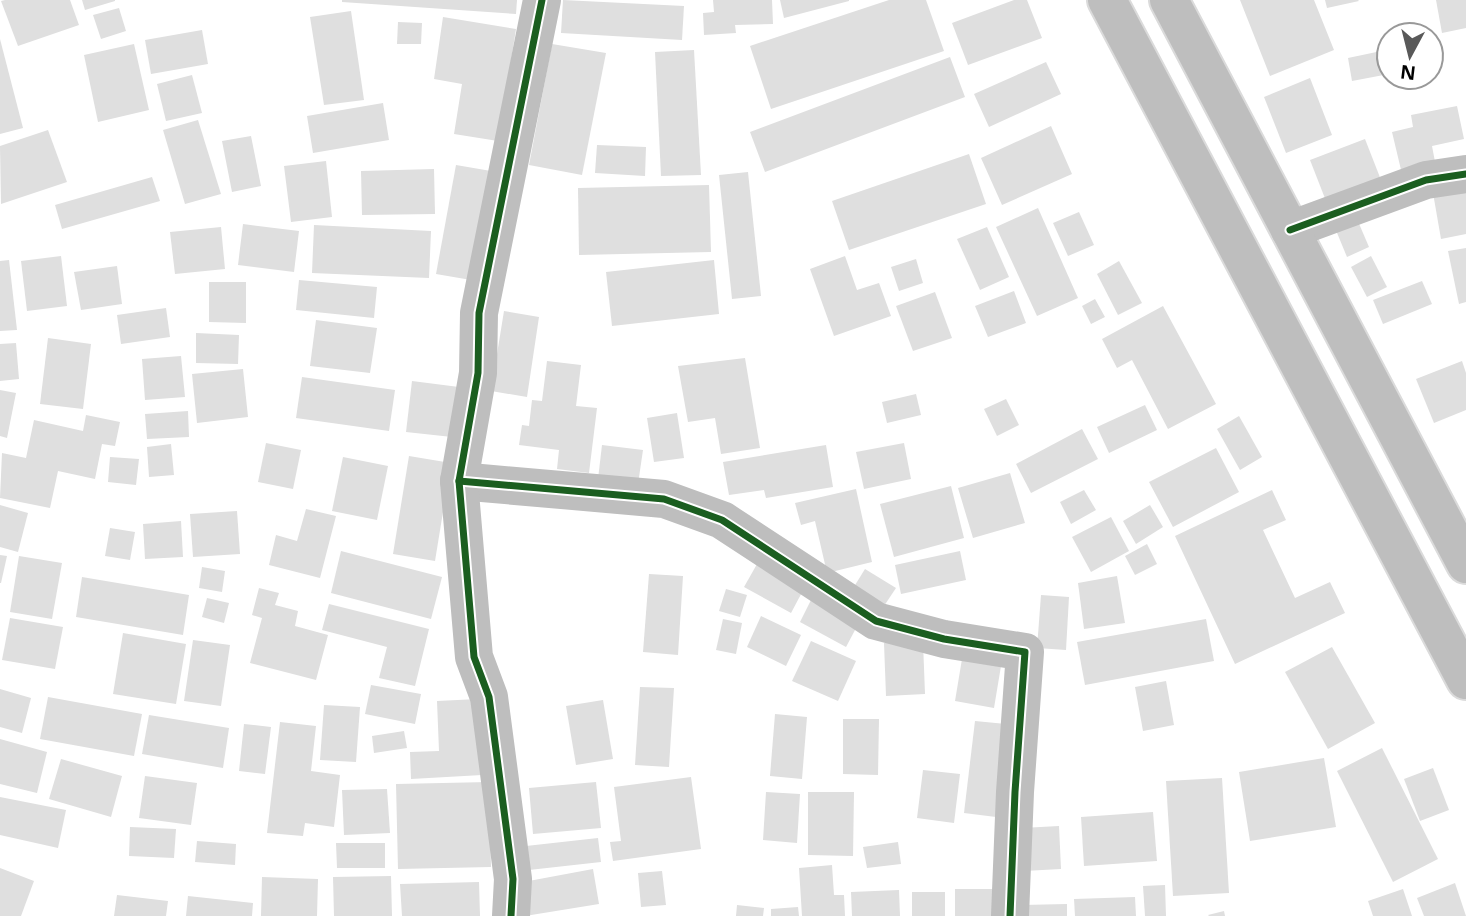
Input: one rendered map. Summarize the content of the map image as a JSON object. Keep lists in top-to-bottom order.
{
  "north": "bottom"
}
